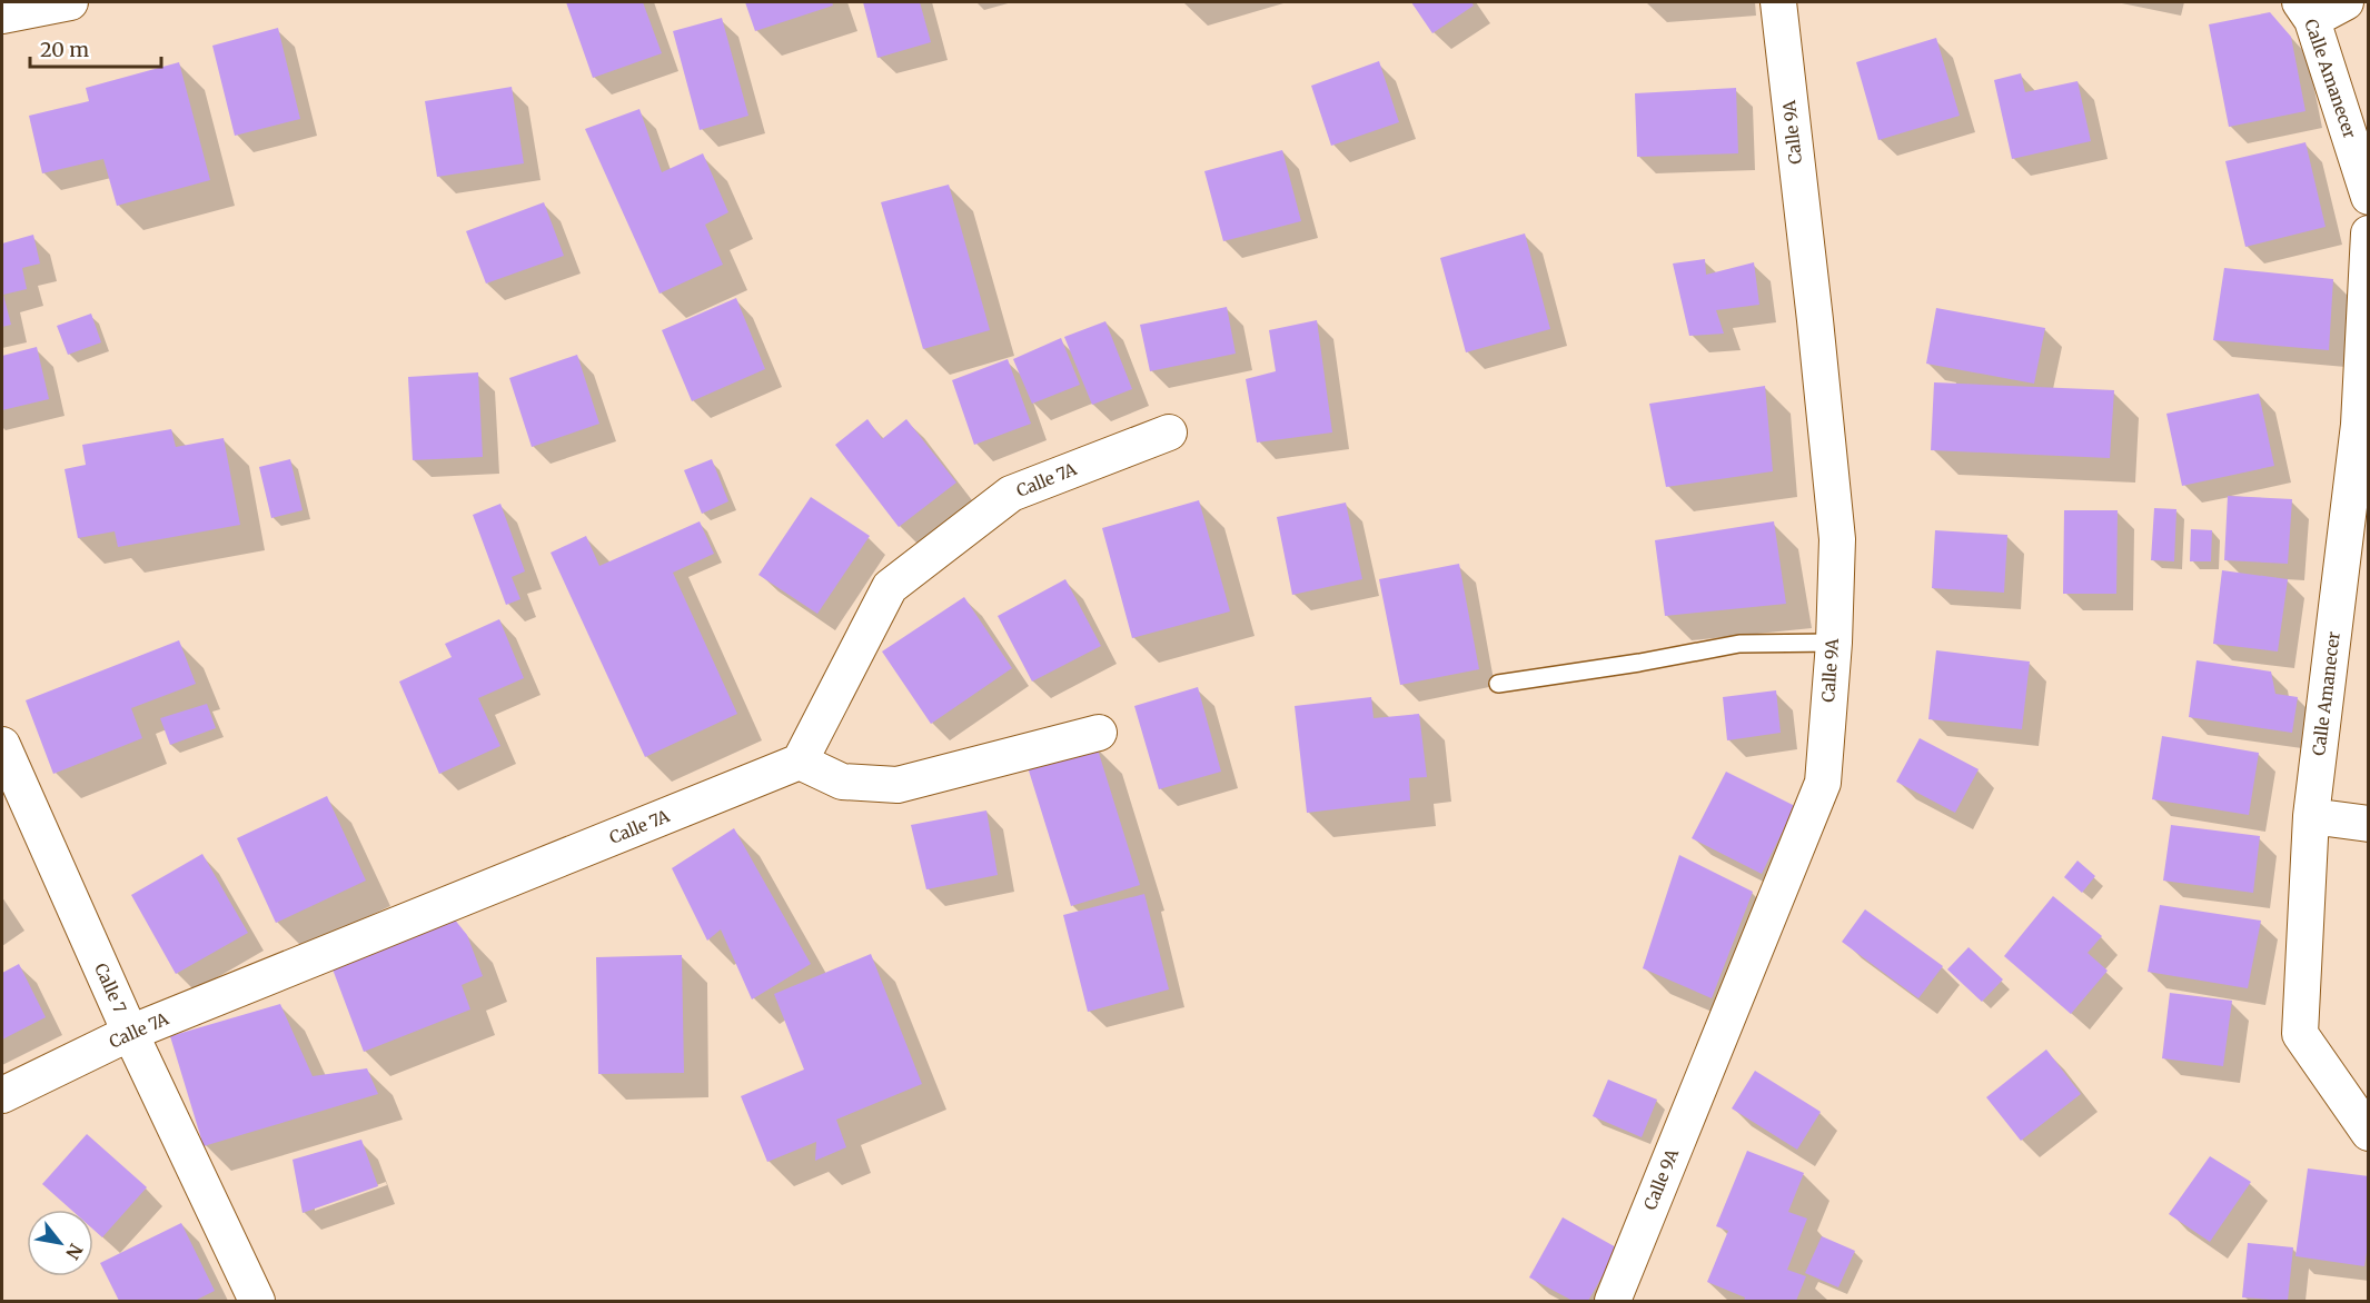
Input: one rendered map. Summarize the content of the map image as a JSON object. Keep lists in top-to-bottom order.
{
  "streets": {
    "street": [
      "Calle Amanecer",
      "Calle 9A",
      "Calle 7A",
      "Calle 7"
    ]
  },
  "crossings": [
    ["Calle 7A", "Calle 7"]
  ],
  "scale_bar": "20 m",
  "north": "bottom right"
}
